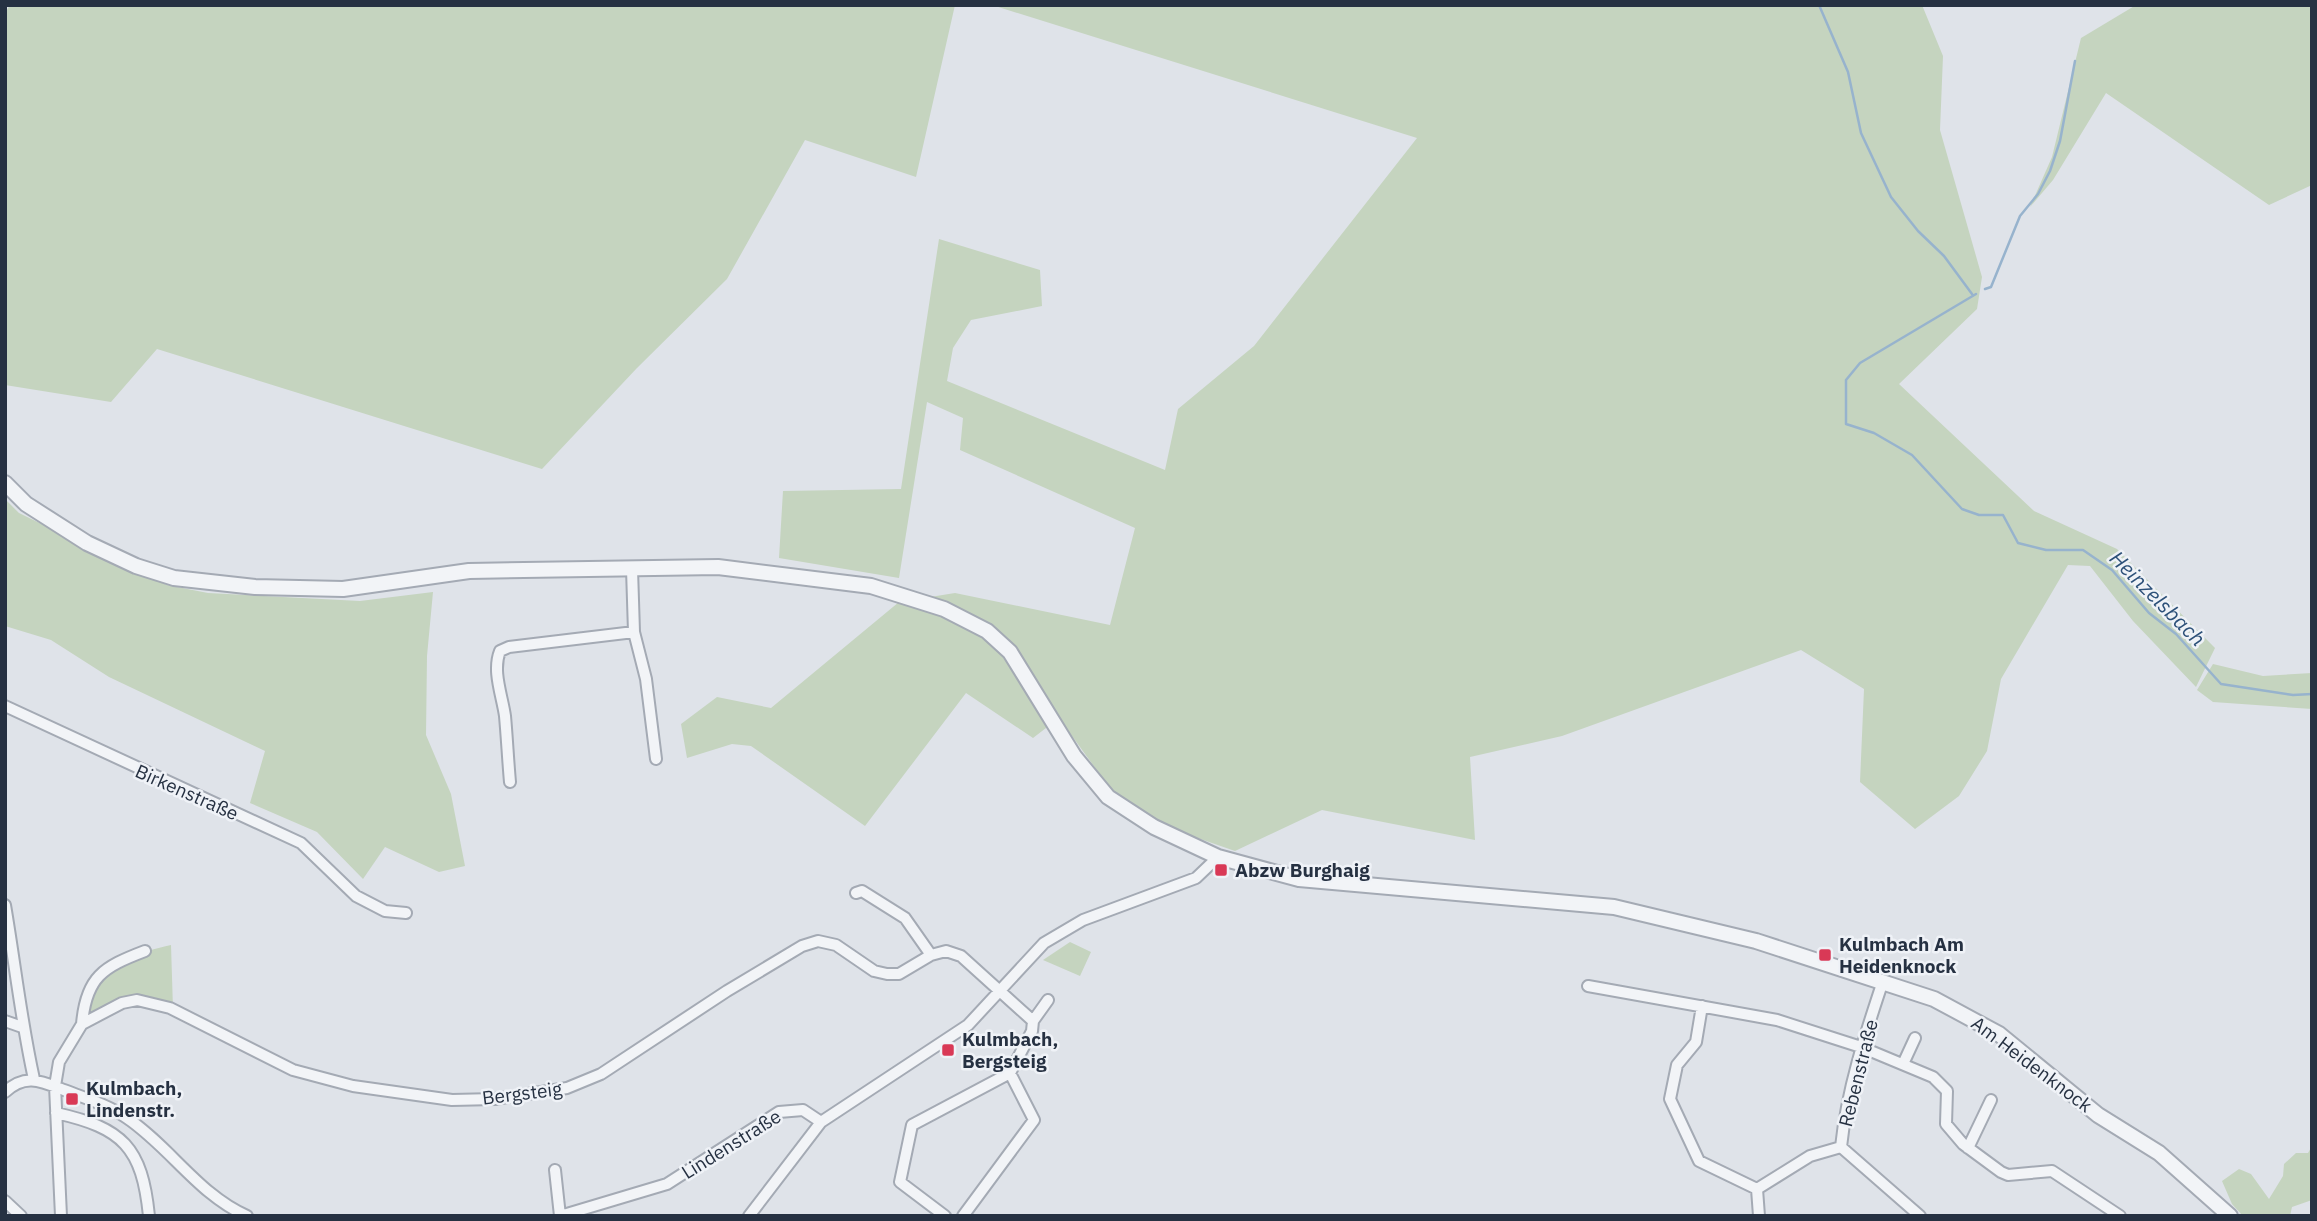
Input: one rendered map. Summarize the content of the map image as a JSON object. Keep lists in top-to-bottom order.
{
  "streets": {
    "street": [
      "Birkenstraße",
      "Am Heidenknock",
      "Rebenstraße",
      "Bergsteig",
      "Lindenstraße"
    ]
  },
  "crossings": [
    ["Am Heidenknock", "Rebenstraße"]
  ],
  "water": ["Heinzelsbach"],
  "places": {
    "transit": [
      "Abzw Burghaig",
      "Kulmbach Am Heidenknock",
      "Kulmbach, Bergsteig",
      "Kulmbach, Lindenstr."
    ]
  }
}
